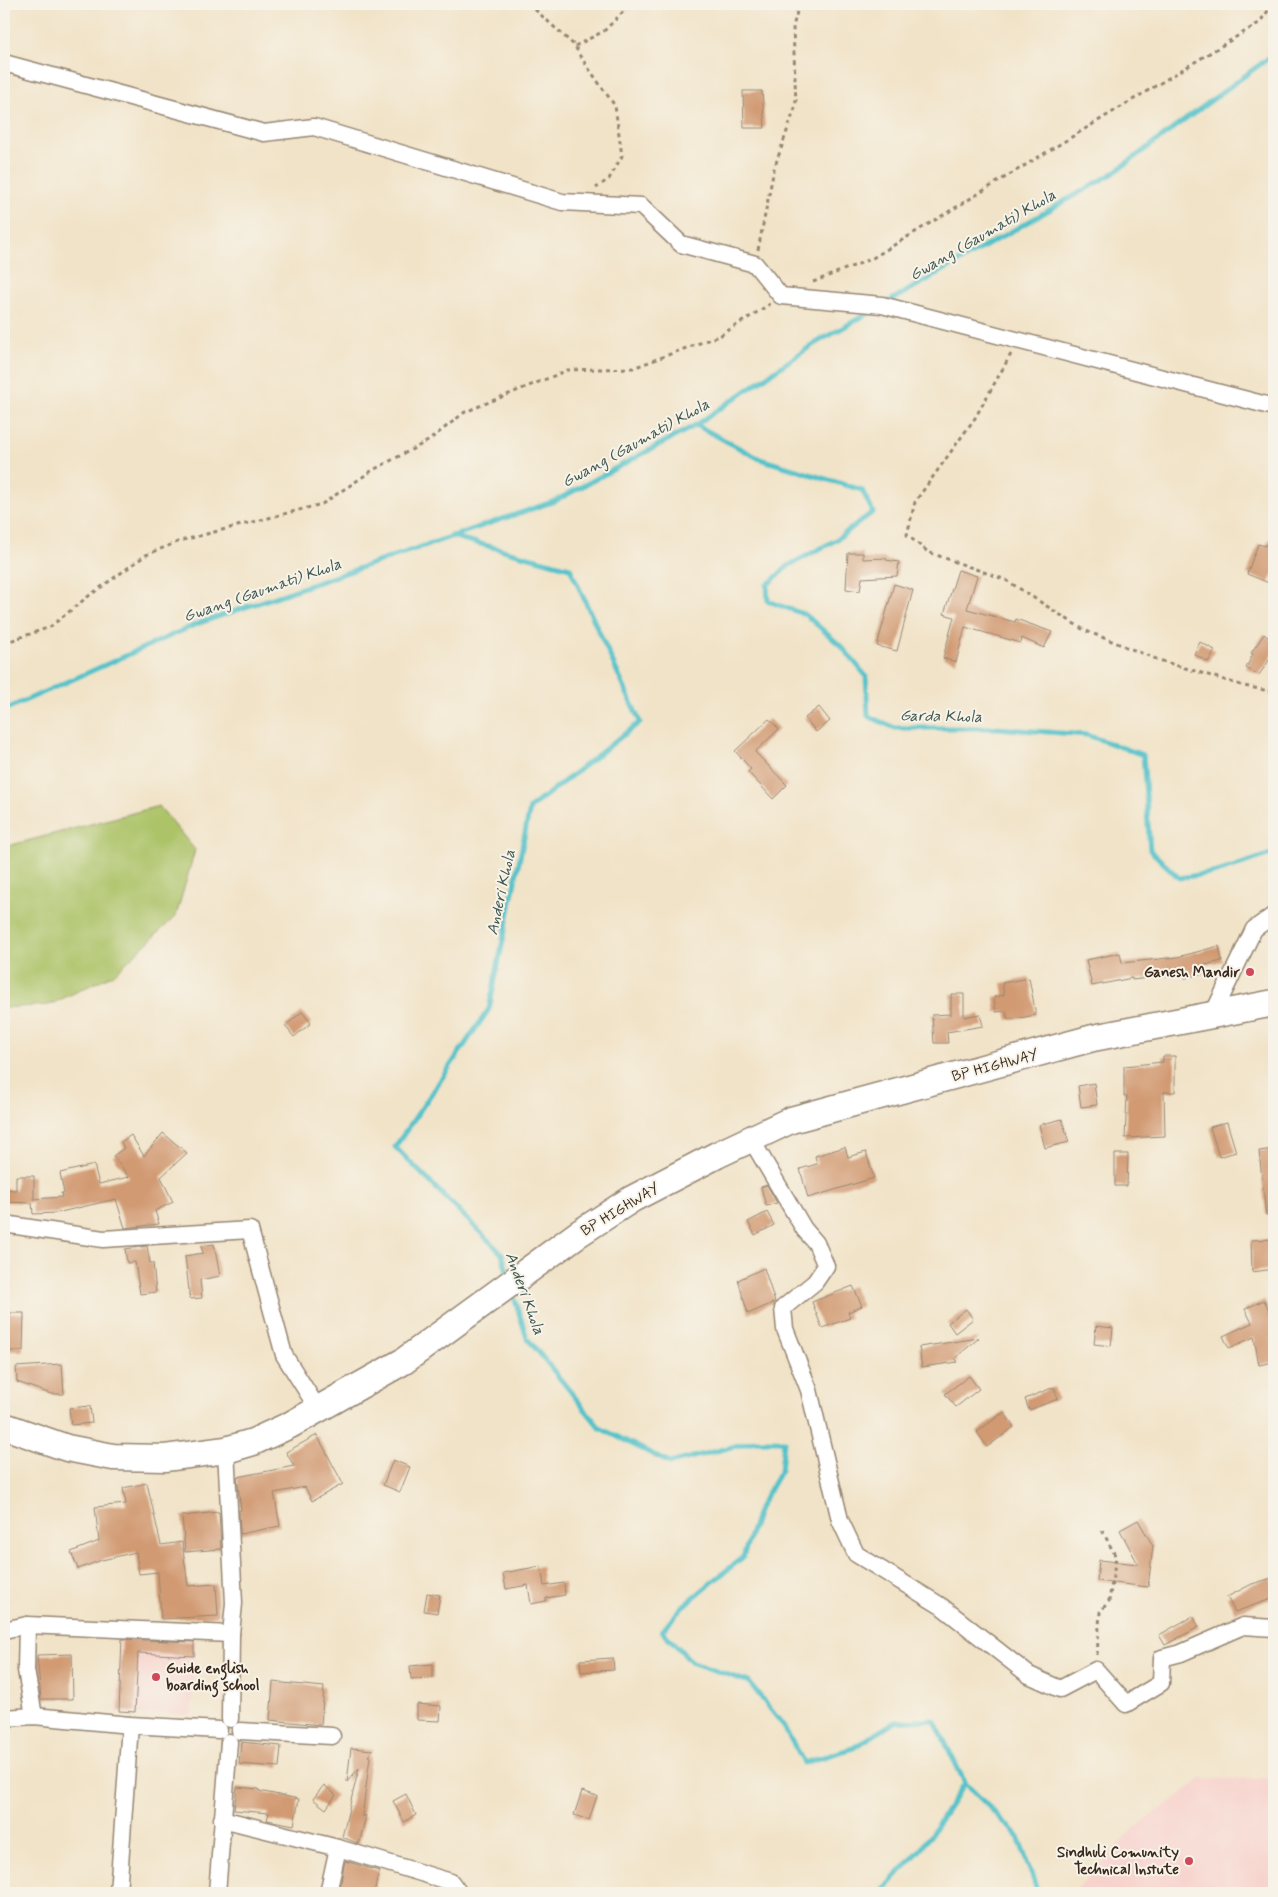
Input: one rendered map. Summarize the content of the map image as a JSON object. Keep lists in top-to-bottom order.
{
  "streets": {
    "highway": ["BP HIGHWAY"]
  },
  "water": ["Gwang (Gaumati) Khola", "Garda Khola", "Anderi Khola"],
  "places": ["Ganesh Mandir", "Guide english boarding school", "Sindhuli Comunity Technical Instute"]
}
